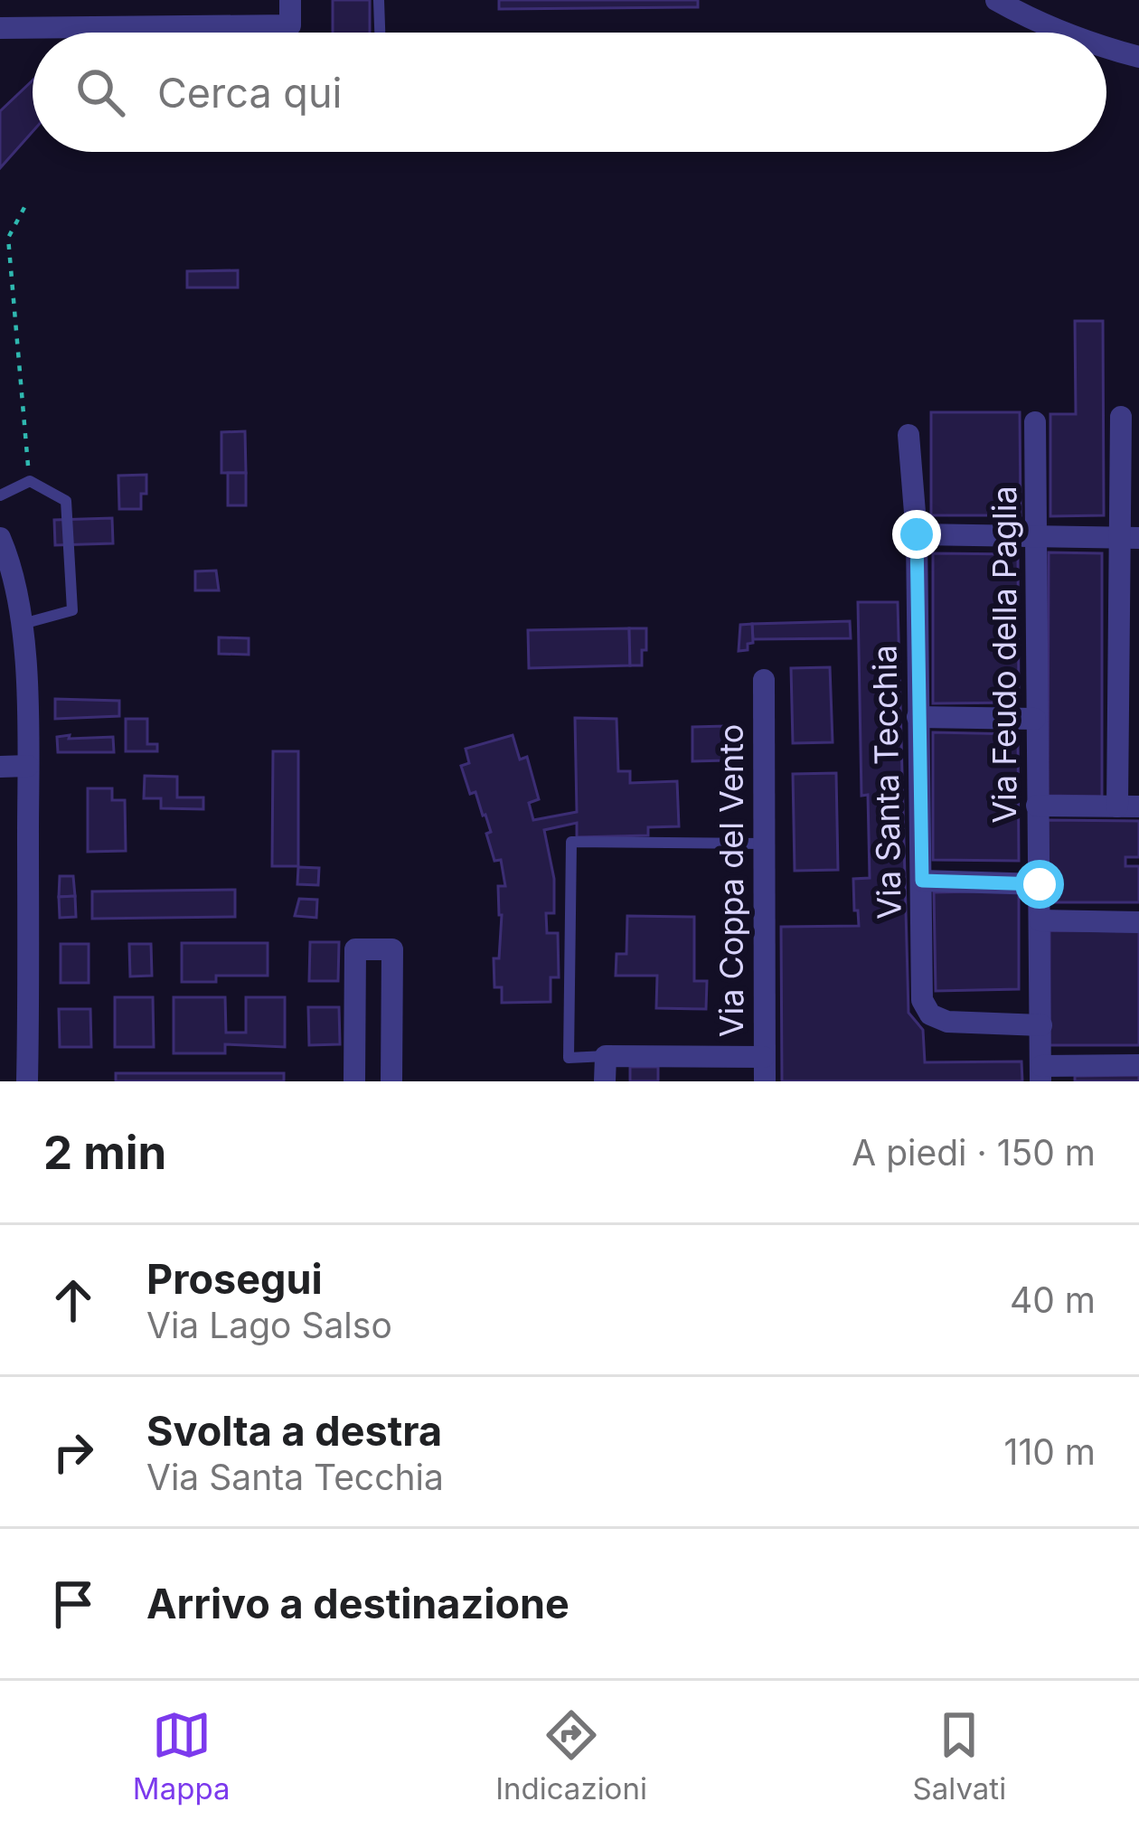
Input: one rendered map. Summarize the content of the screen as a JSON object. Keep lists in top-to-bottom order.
{
  "streets": {
    "street": ["Via Feudo della Paglia", "Via Santa Tecchia", "Via Coppa del Vento"]
  },
  "crossings": [
    ["Via Feudo della Paglia", "Via Santa Tecchia"]
  ],
  "page": {
    "search": "Cerca qui",
    "heading": ["2 min", "A piedi · 150 m"],
    "list": [
      ["Prosegui", "Via Lago Salso", "40 m"],
      ["Svolta a destra", "Via Santa Tecchia", "110 m"],
      "Arrivo a destinazione"
    ],
    "nav": ["Mappa", "Indicazioni", "Salvati"]
  }
}
